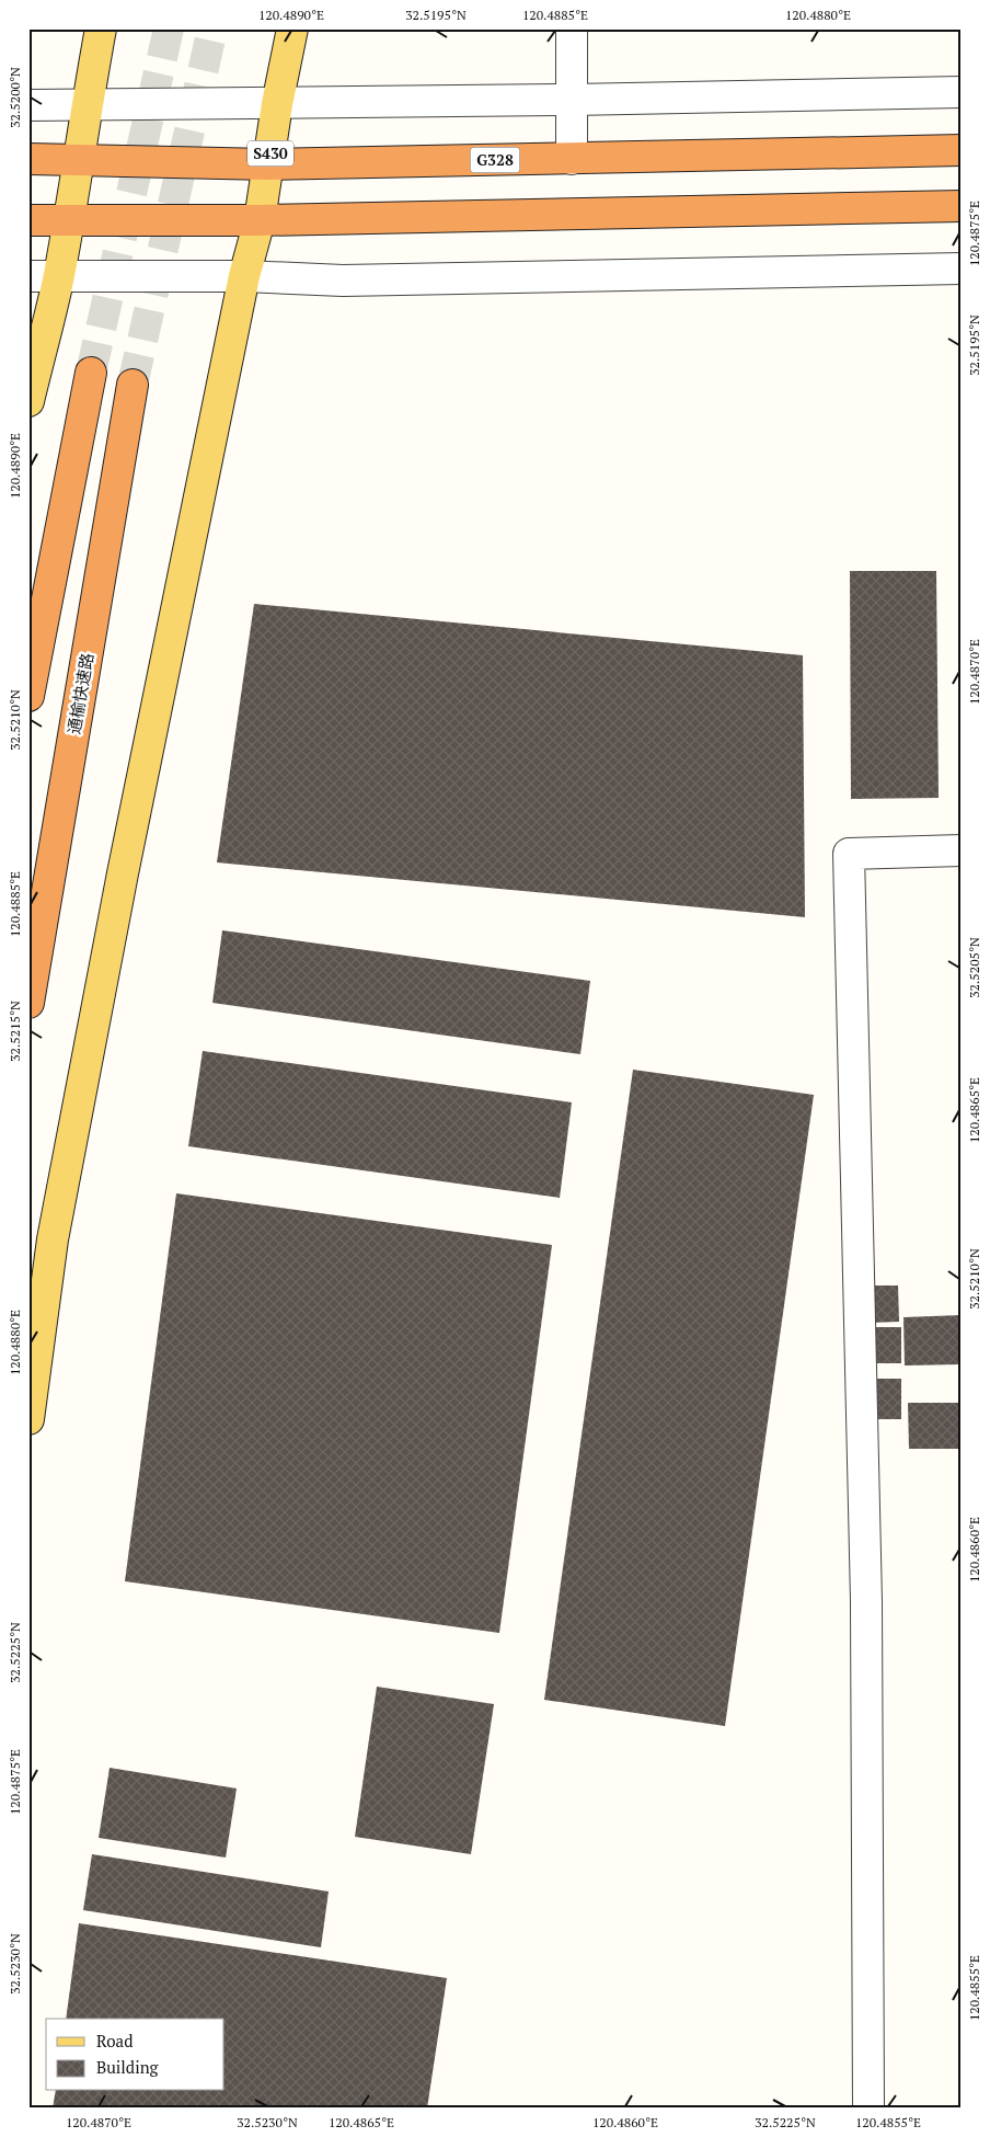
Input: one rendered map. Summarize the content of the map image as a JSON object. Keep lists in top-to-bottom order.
{
  "streets": {
    "highway": ["G328", "通榆快速路"],
    "main road": ["S430"]
  },
  "crossings": [
    ["S430", "G328"]
  ],
  "legend": ["Road", "Building"],
  "coordinates": [
    "120.4890°E",
    "32.5195°N",
    "120.4885°E",
    "120.4880°E",
    "32.5200°N",
    "120.4875°E",
    "120.4870°E",
    "32.5210°N",
    "32.5205°N",
    "32.5215°N",
    "120.4865°E",
    "120.4860°E",
    "32.5225°N",
    "32.5230°N",
    "120.4855°E"
  ]
}
